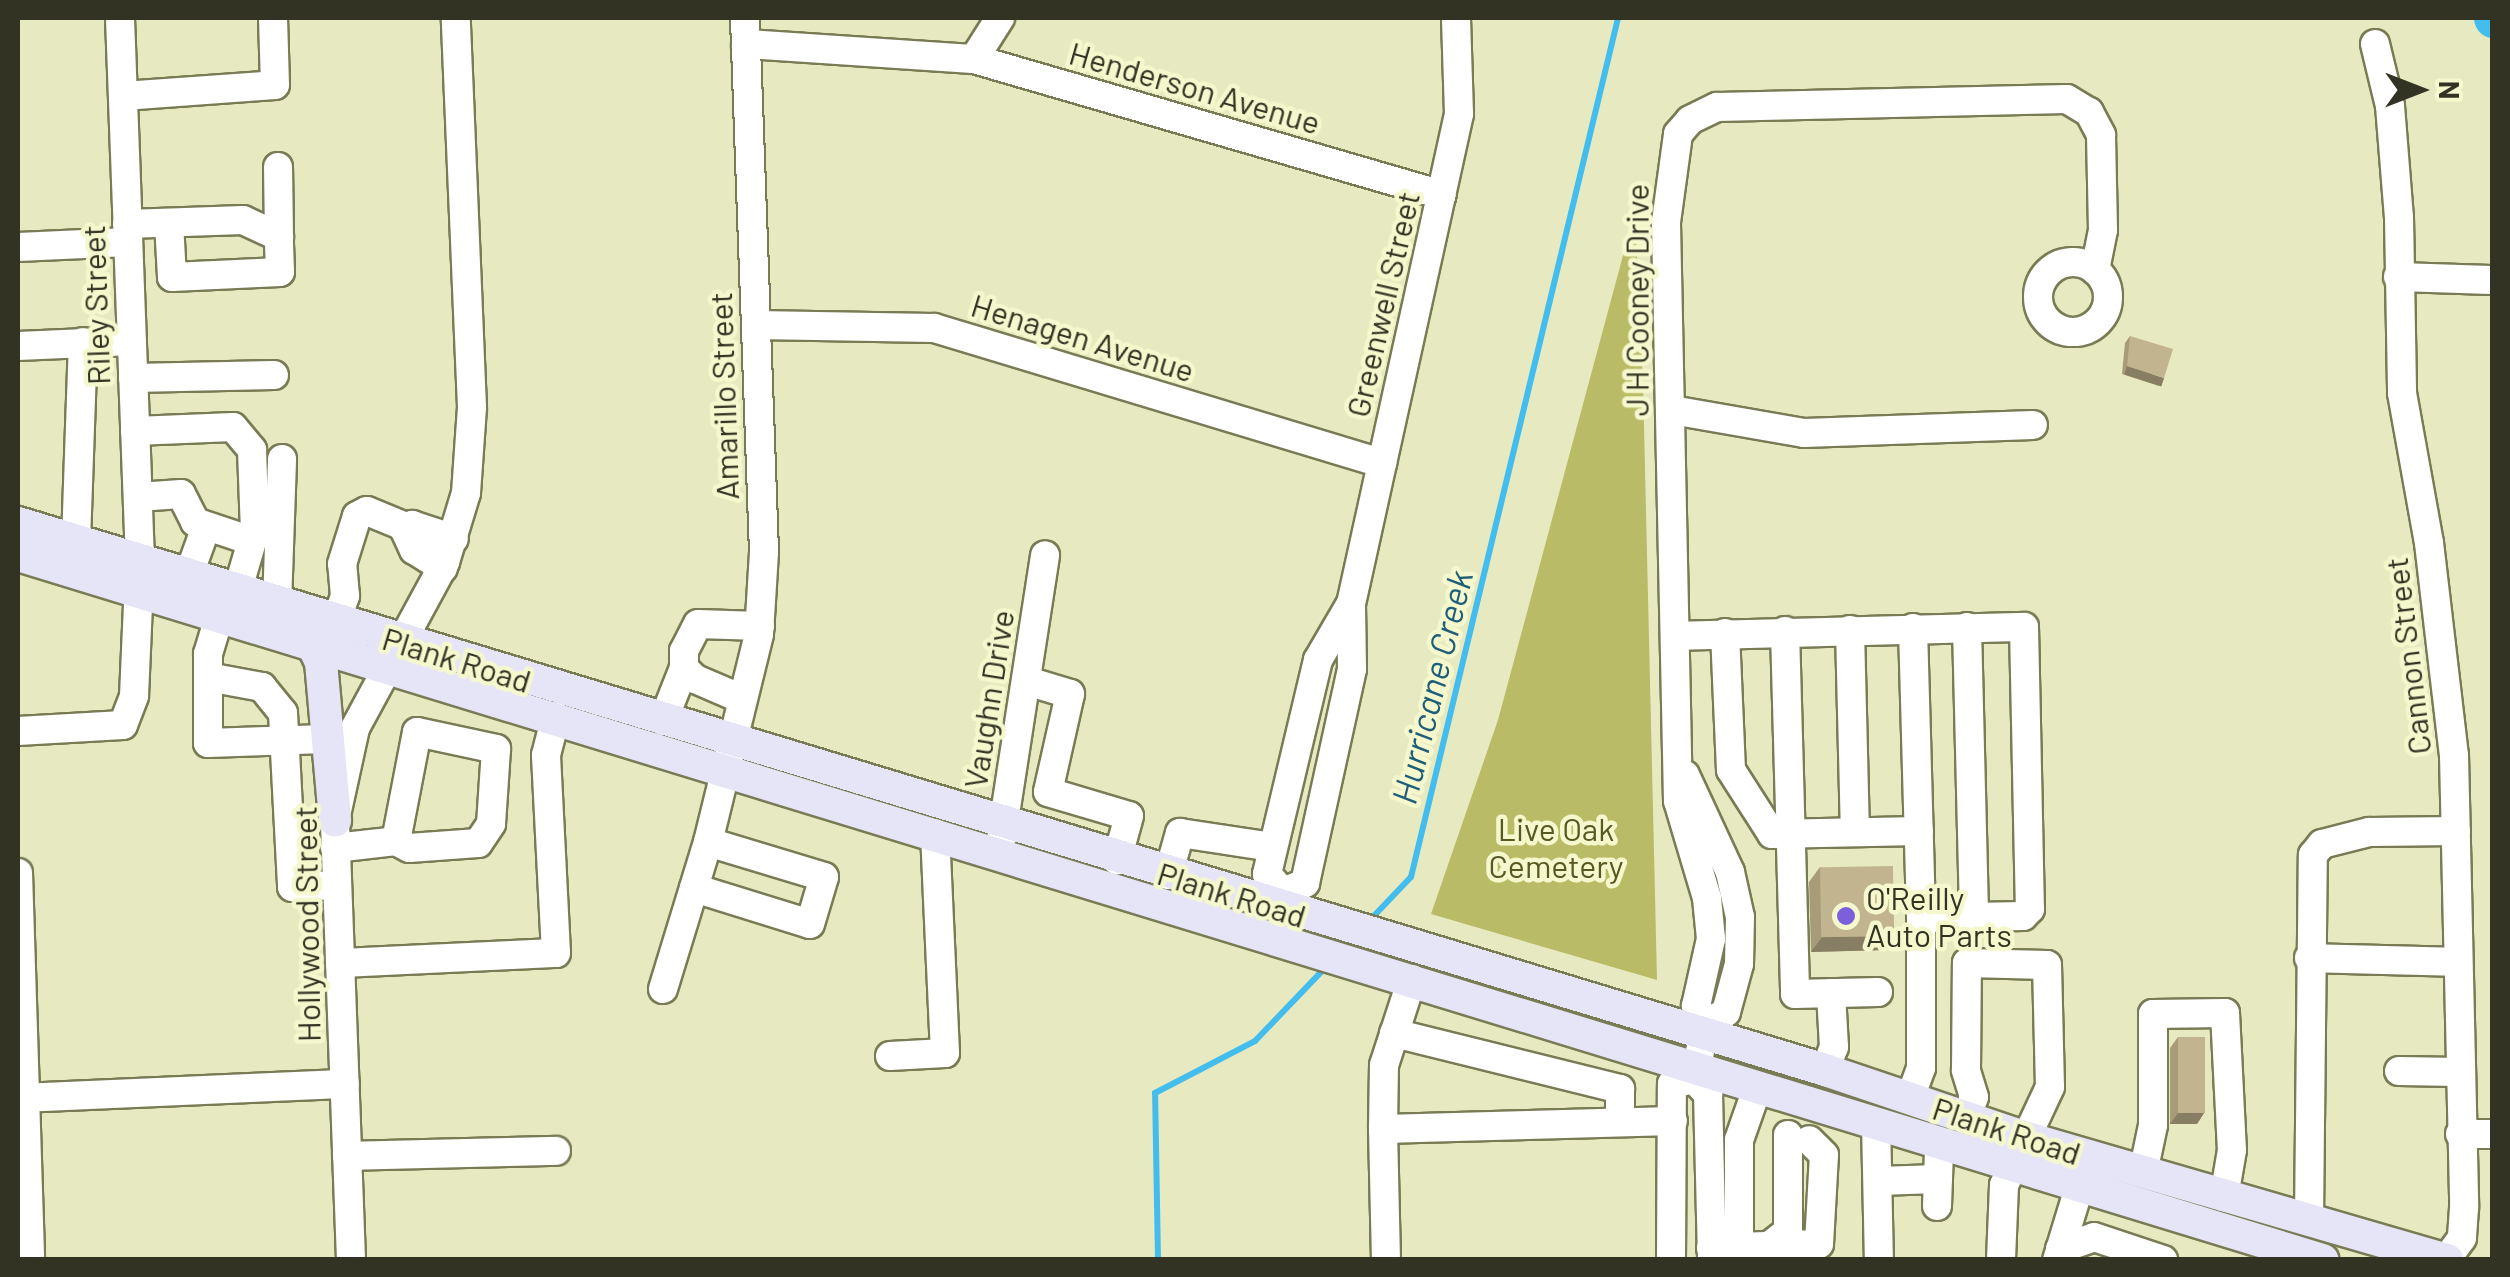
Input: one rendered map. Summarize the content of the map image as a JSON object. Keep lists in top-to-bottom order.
{
  "streets": {
    "main road": ["Plank Road"],
    "street": [
      "Henderson Avenue",
      "J H Cooney Drive",
      "Greenwell Street",
      "Riley Street",
      "Henagen Avenue",
      "Amarillo Street",
      "Cannon Street",
      "Vaughn Drive",
      "Hollywood Street"
    ]
  },
  "crossings": [
    ["Henderson Avenue", "Greenwell Street"],
    ["Henderson Avenue", "Amarillo Street"],
    ["J H Cooney Drive", "Plank Road"],
    ["Greenwell Street", "Henagen Avenue"],
    ["Greenwell Street", "Plank Road"],
    ["Riley Street", "Plank Road"],
    ["Henagen Avenue", "Amarillo Street"],
    ["Amarillo Street", "Plank Road"],
    ["Cannon Street", "Plank Road"],
    ["Plank Road", "Vaughn Drive"],
    ["Plank Road", "Hollywood Street"]
  ],
  "water": ["Hurricane Creek"],
  "parks": ["Live Oak Cemetery"],
  "places": ["O'Reilly Auto Parts"],
  "north": "right"
}
